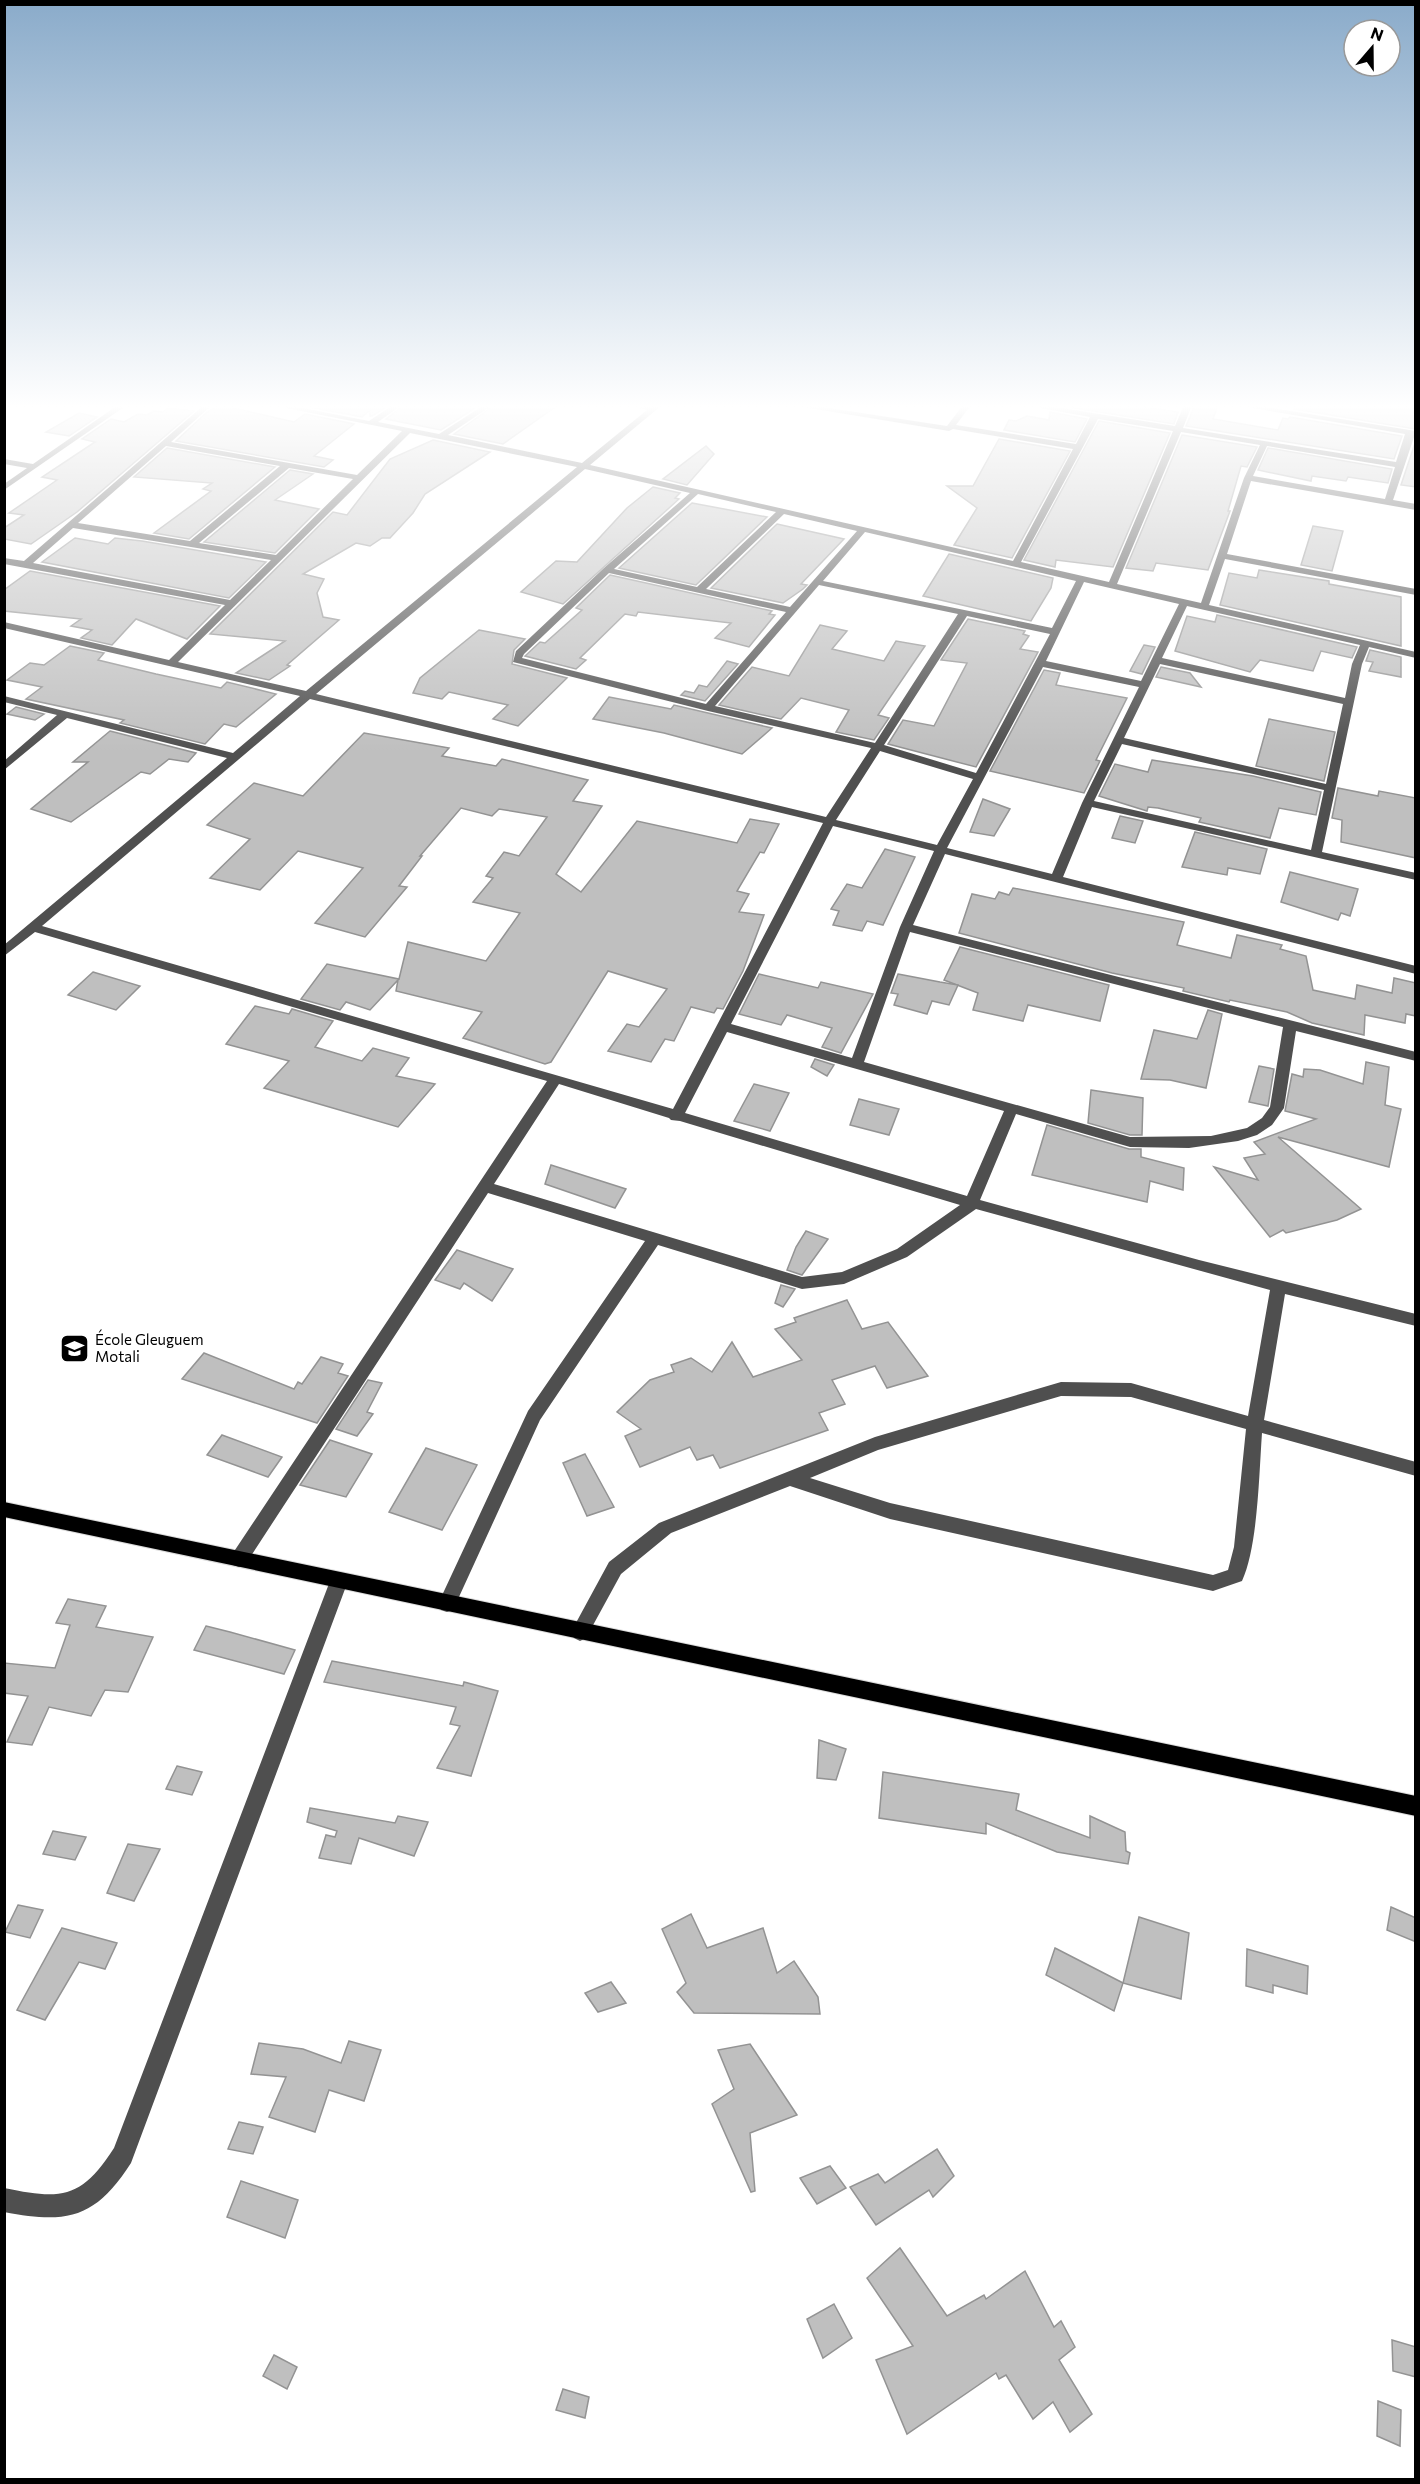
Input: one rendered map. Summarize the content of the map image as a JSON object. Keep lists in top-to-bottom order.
{
  "places": {
    "school or university": ["École Gleuguem Motali"]
  },
  "north": "top"
}
